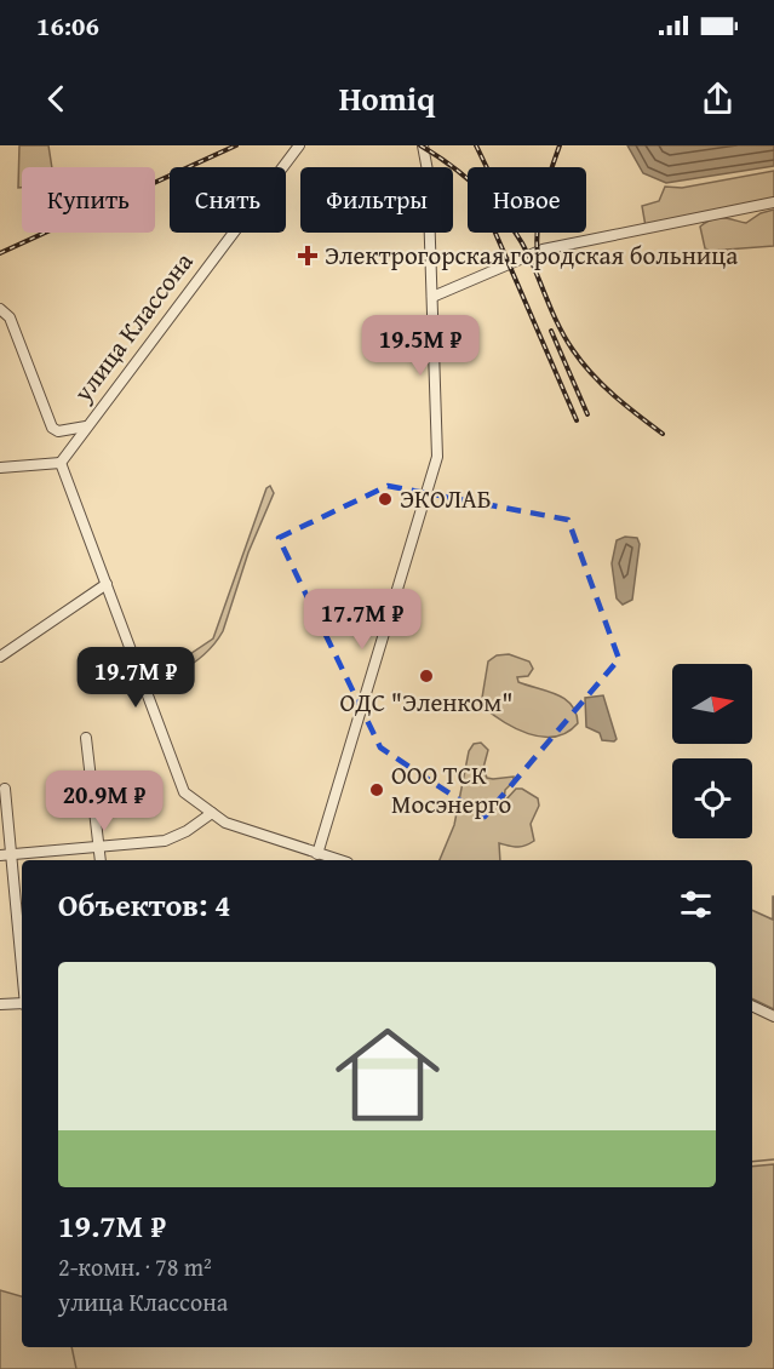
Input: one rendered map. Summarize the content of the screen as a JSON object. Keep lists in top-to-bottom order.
{
  "streets": {
    "street": ["улица Классона"]
  },
  "places": {
    "health": ["Электрогорская городская больница"],
    "other": ["ЭКОЛАБ", "ОДС \"Эленком\"", "ООО ТСК Мосэнерго"]
  },
  "north": "right",
  "page": {
    "status": "16:06",
    "header": "Homiq",
    "chip": [
      "Купить",
      "Снять",
      "Фильтры",
      "Новое"
    ],
    "price": [
      "19.5M ₽",
      "17.7M ₽",
      "19.7M ₽",
      "20.9M ₽"
    ],
    "heading": "Объектов: 4",
    "list": [
      {
        "name": "19.7M ₽",
        "note": "2-комн. · 78 m² · улица Классона"
      }
    ]
  }
}
